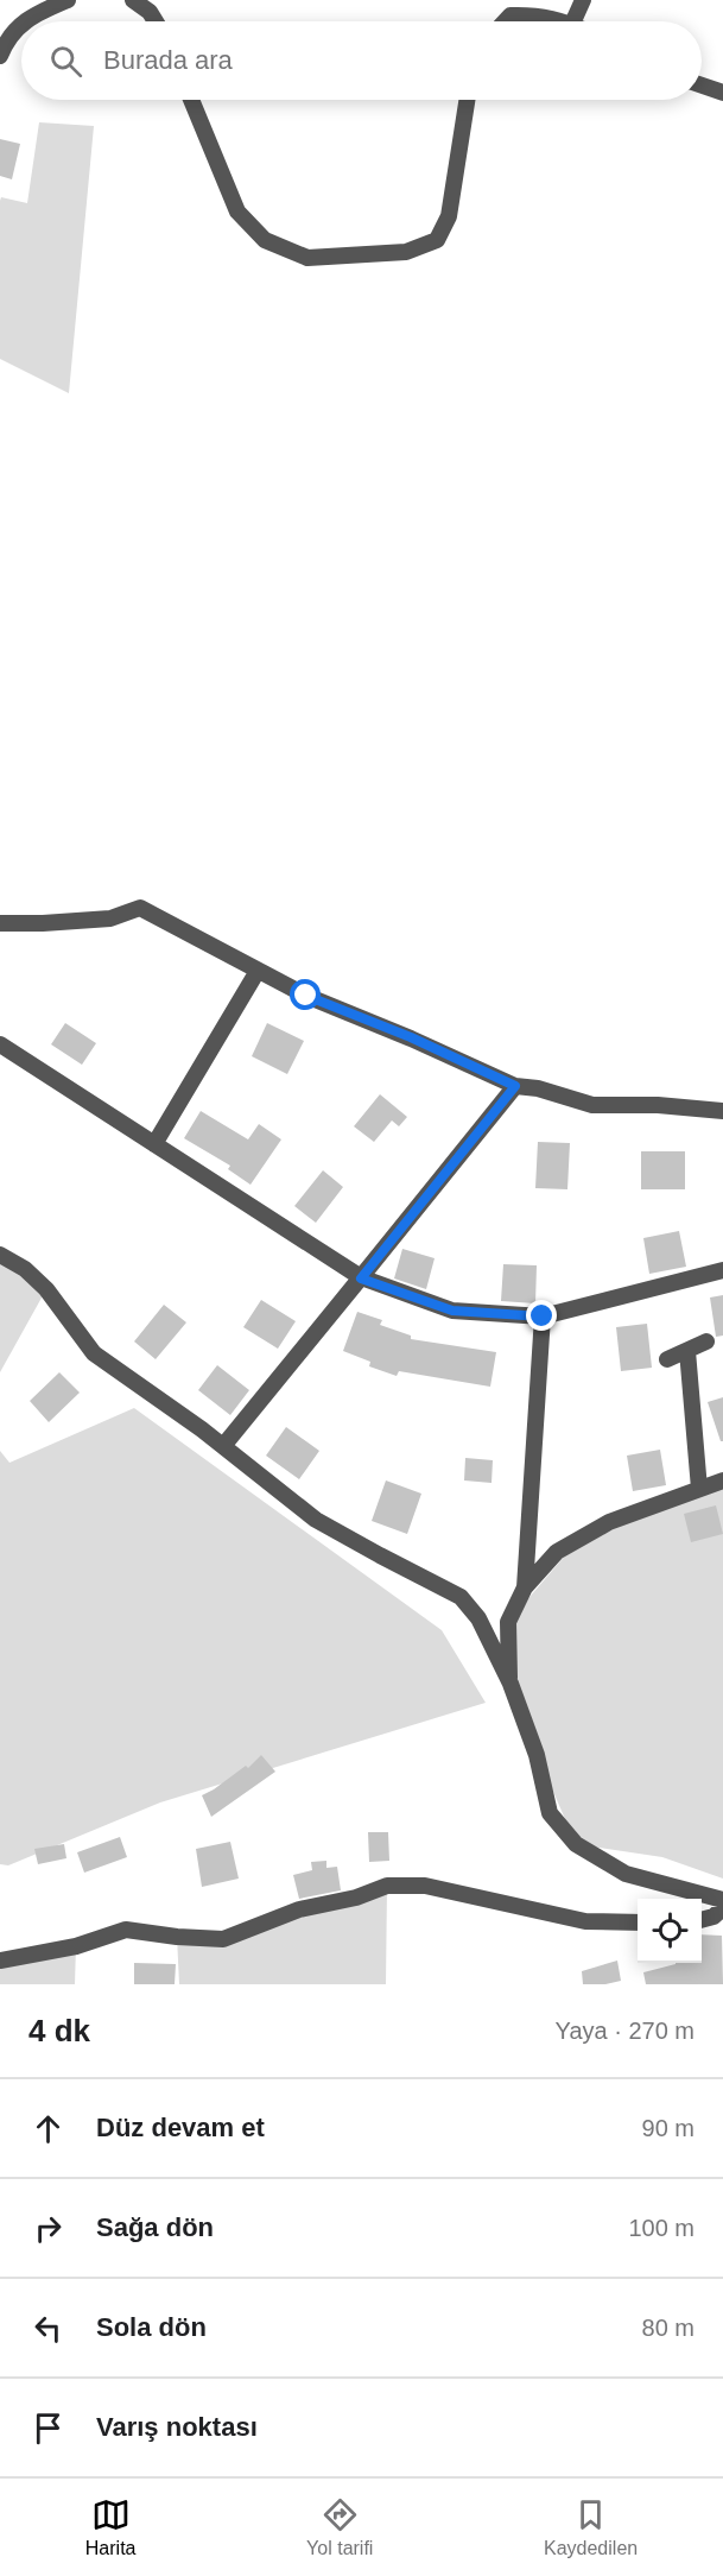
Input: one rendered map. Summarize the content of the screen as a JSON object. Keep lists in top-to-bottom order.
{
  "page": {
    "search": "Burada ara",
    "heading": ["4 dk", "Yaya · 270 m"],
    "list": [
      ["Düz devam et", "90 m"],
      ["Sağa dön", "100 m"],
      ["Sola dön", "80 m"],
      "Varış noktası"
    ],
    "nav": ["Harita", "Yol tarifi", "Kaydedilen"]
  }
}
